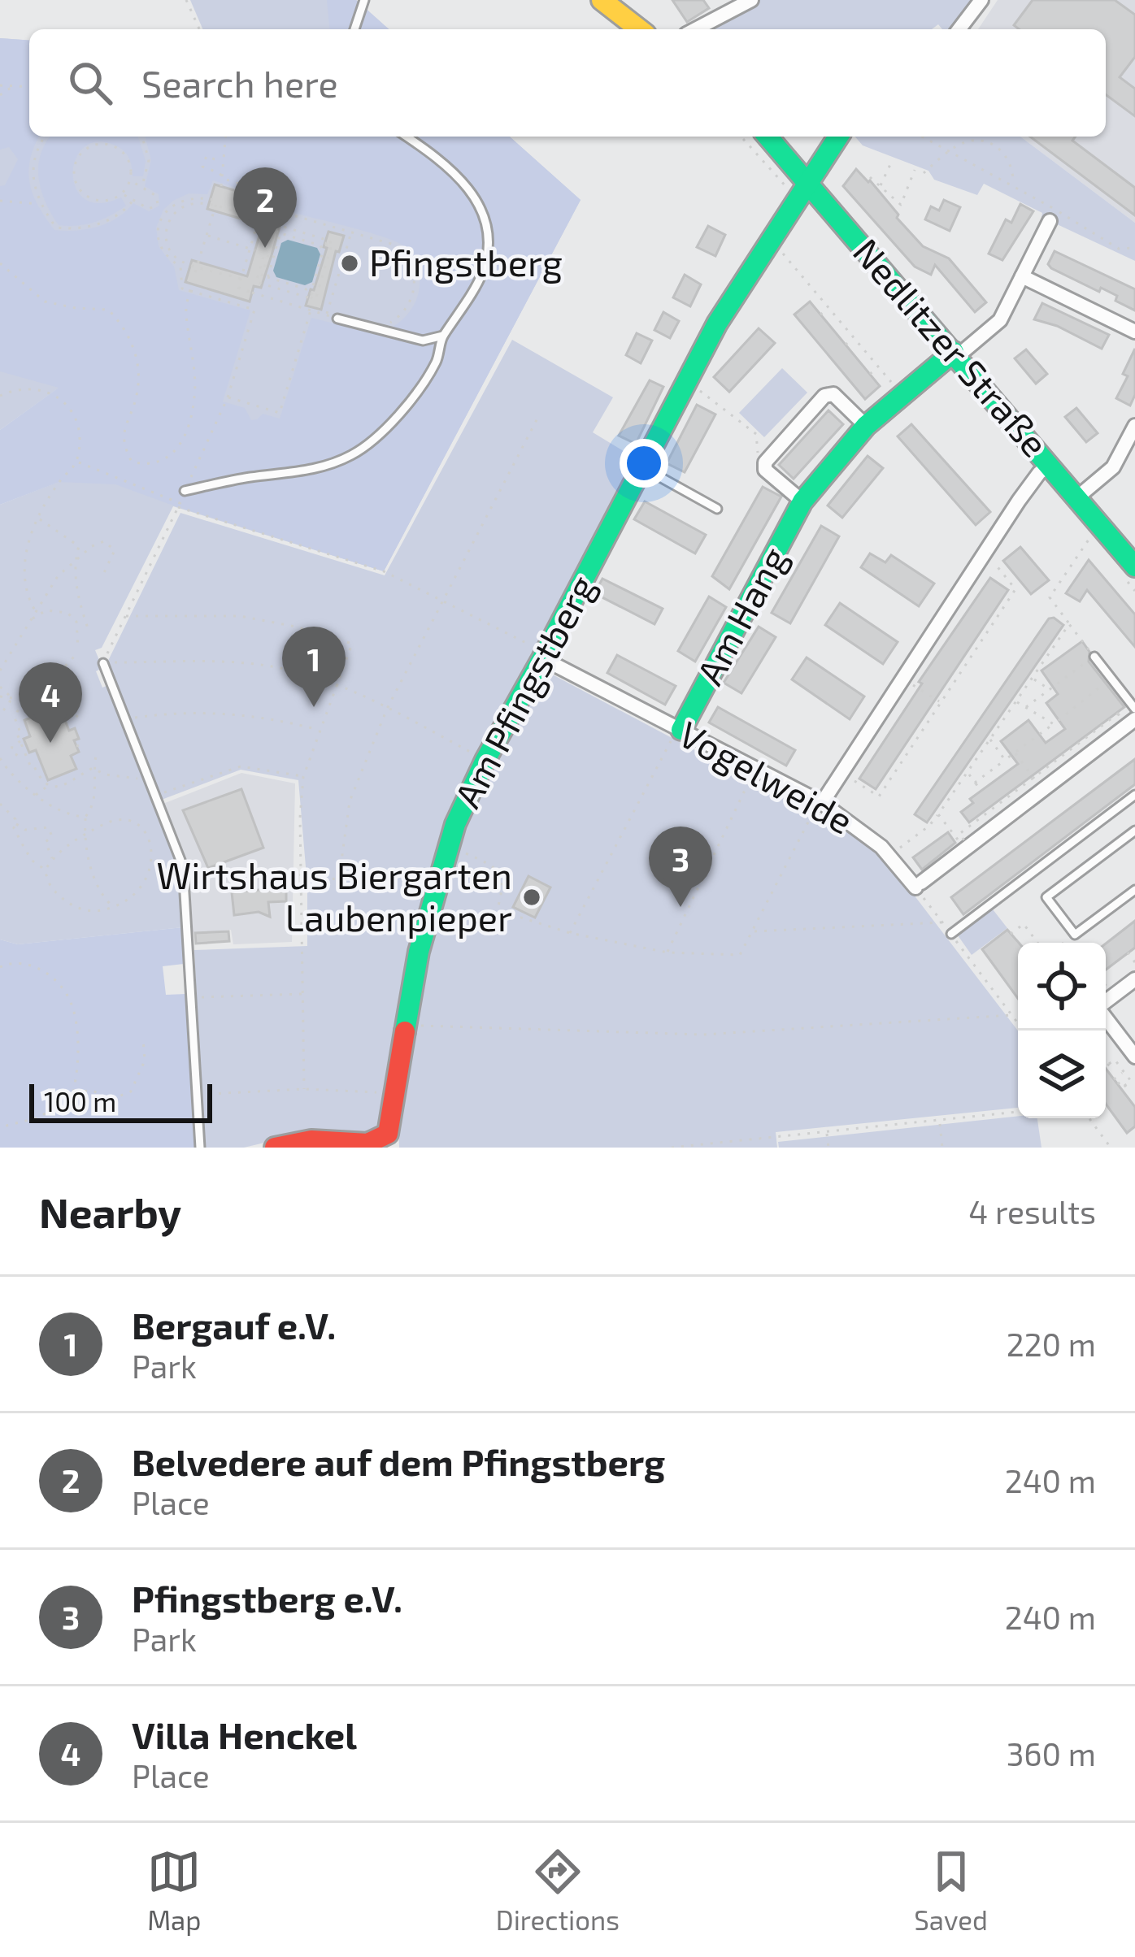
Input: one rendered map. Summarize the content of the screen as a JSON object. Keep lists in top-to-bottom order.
{
  "streets": {
    "street": [
      "Nedlitzer Straße",
      "Am Hang",
      "Am Pfingstberg",
      "Vogelweide"
    ]
  },
  "crossings": [
    ["Nedlitzer Straße", "Am Hang"],
    ["Nedlitzer Straße", "Am Pfingstberg"],
    ["Am Hang", "Vogelweide"],
    ["Am Pfingstberg", "Vogelweide"]
  ],
  "places": ["Pfingstberg", "Wirtshaus Biergarten Laubenpieper"],
  "scale_bar": "100 m",
  "page": {
    "search": "Search here",
    "pins": [
      "2",
      "1",
      "4",
      "3"
    ],
    "scale": "100 m",
    "heading": ["Nearby", "4 results"],
    "list": [
      {
        "mark": "1",
        "name": "Bergauf e.V.",
        "note": "Park",
        "value": "220 m"
      },
      {
        "mark": "2",
        "name": "Belvedere auf dem Pfingstberg",
        "note": "Place",
        "value": "240 m"
      },
      {
        "mark": "3",
        "name": "Pfingstberg e.V.",
        "note": "Park",
        "value": "240 m"
      },
      {
        "mark": "4",
        "name": "Villa Henckel",
        "note": "Place",
        "value": "360 m"
      }
    ],
    "nav": ["Map", "Directions", "Saved"]
  }
}
